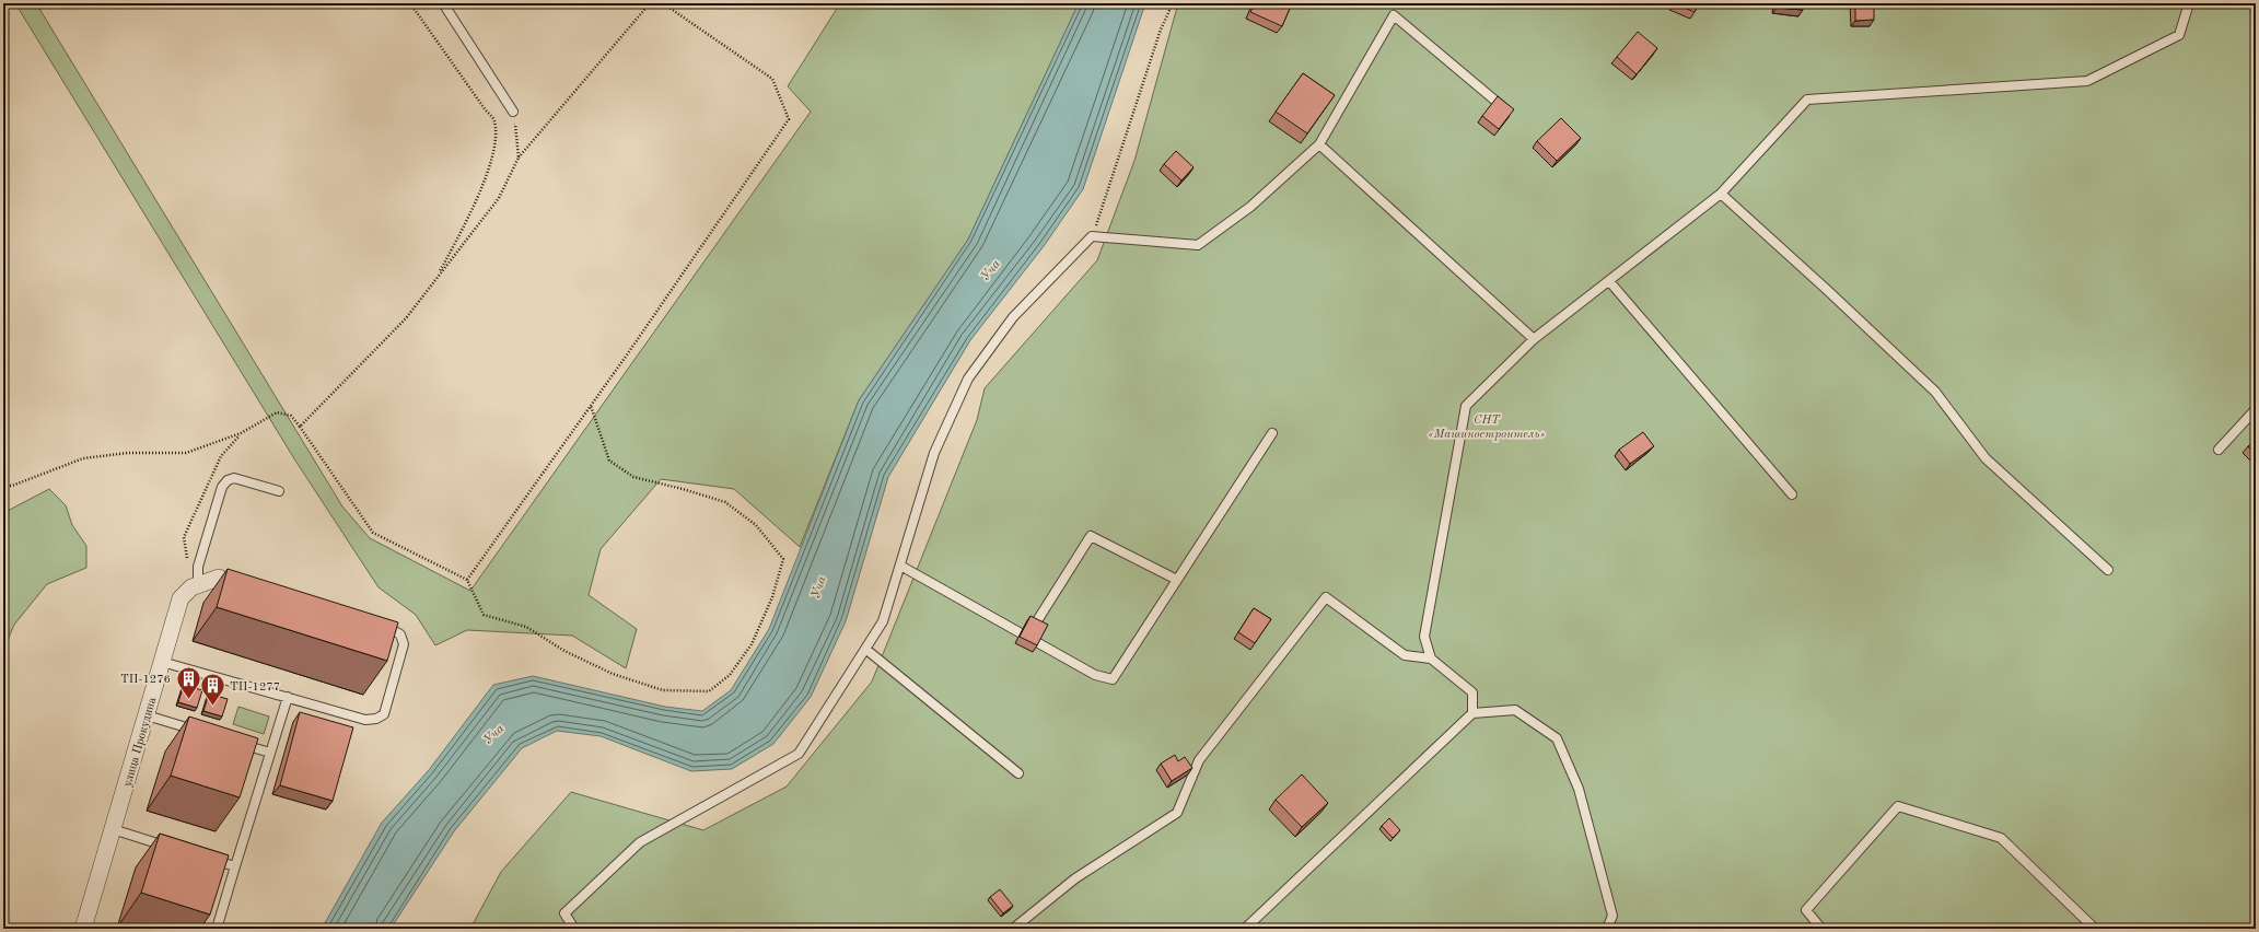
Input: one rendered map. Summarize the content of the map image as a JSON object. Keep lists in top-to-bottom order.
{
  "streets": {
    "street": ["улица Прокудина"]
  },
  "water": ["Уча"],
  "parks": ["СНТ «Машиностроитель»"],
  "places": {
    "building": ["ТП-1276", "ТП-1277"]
  }
}
